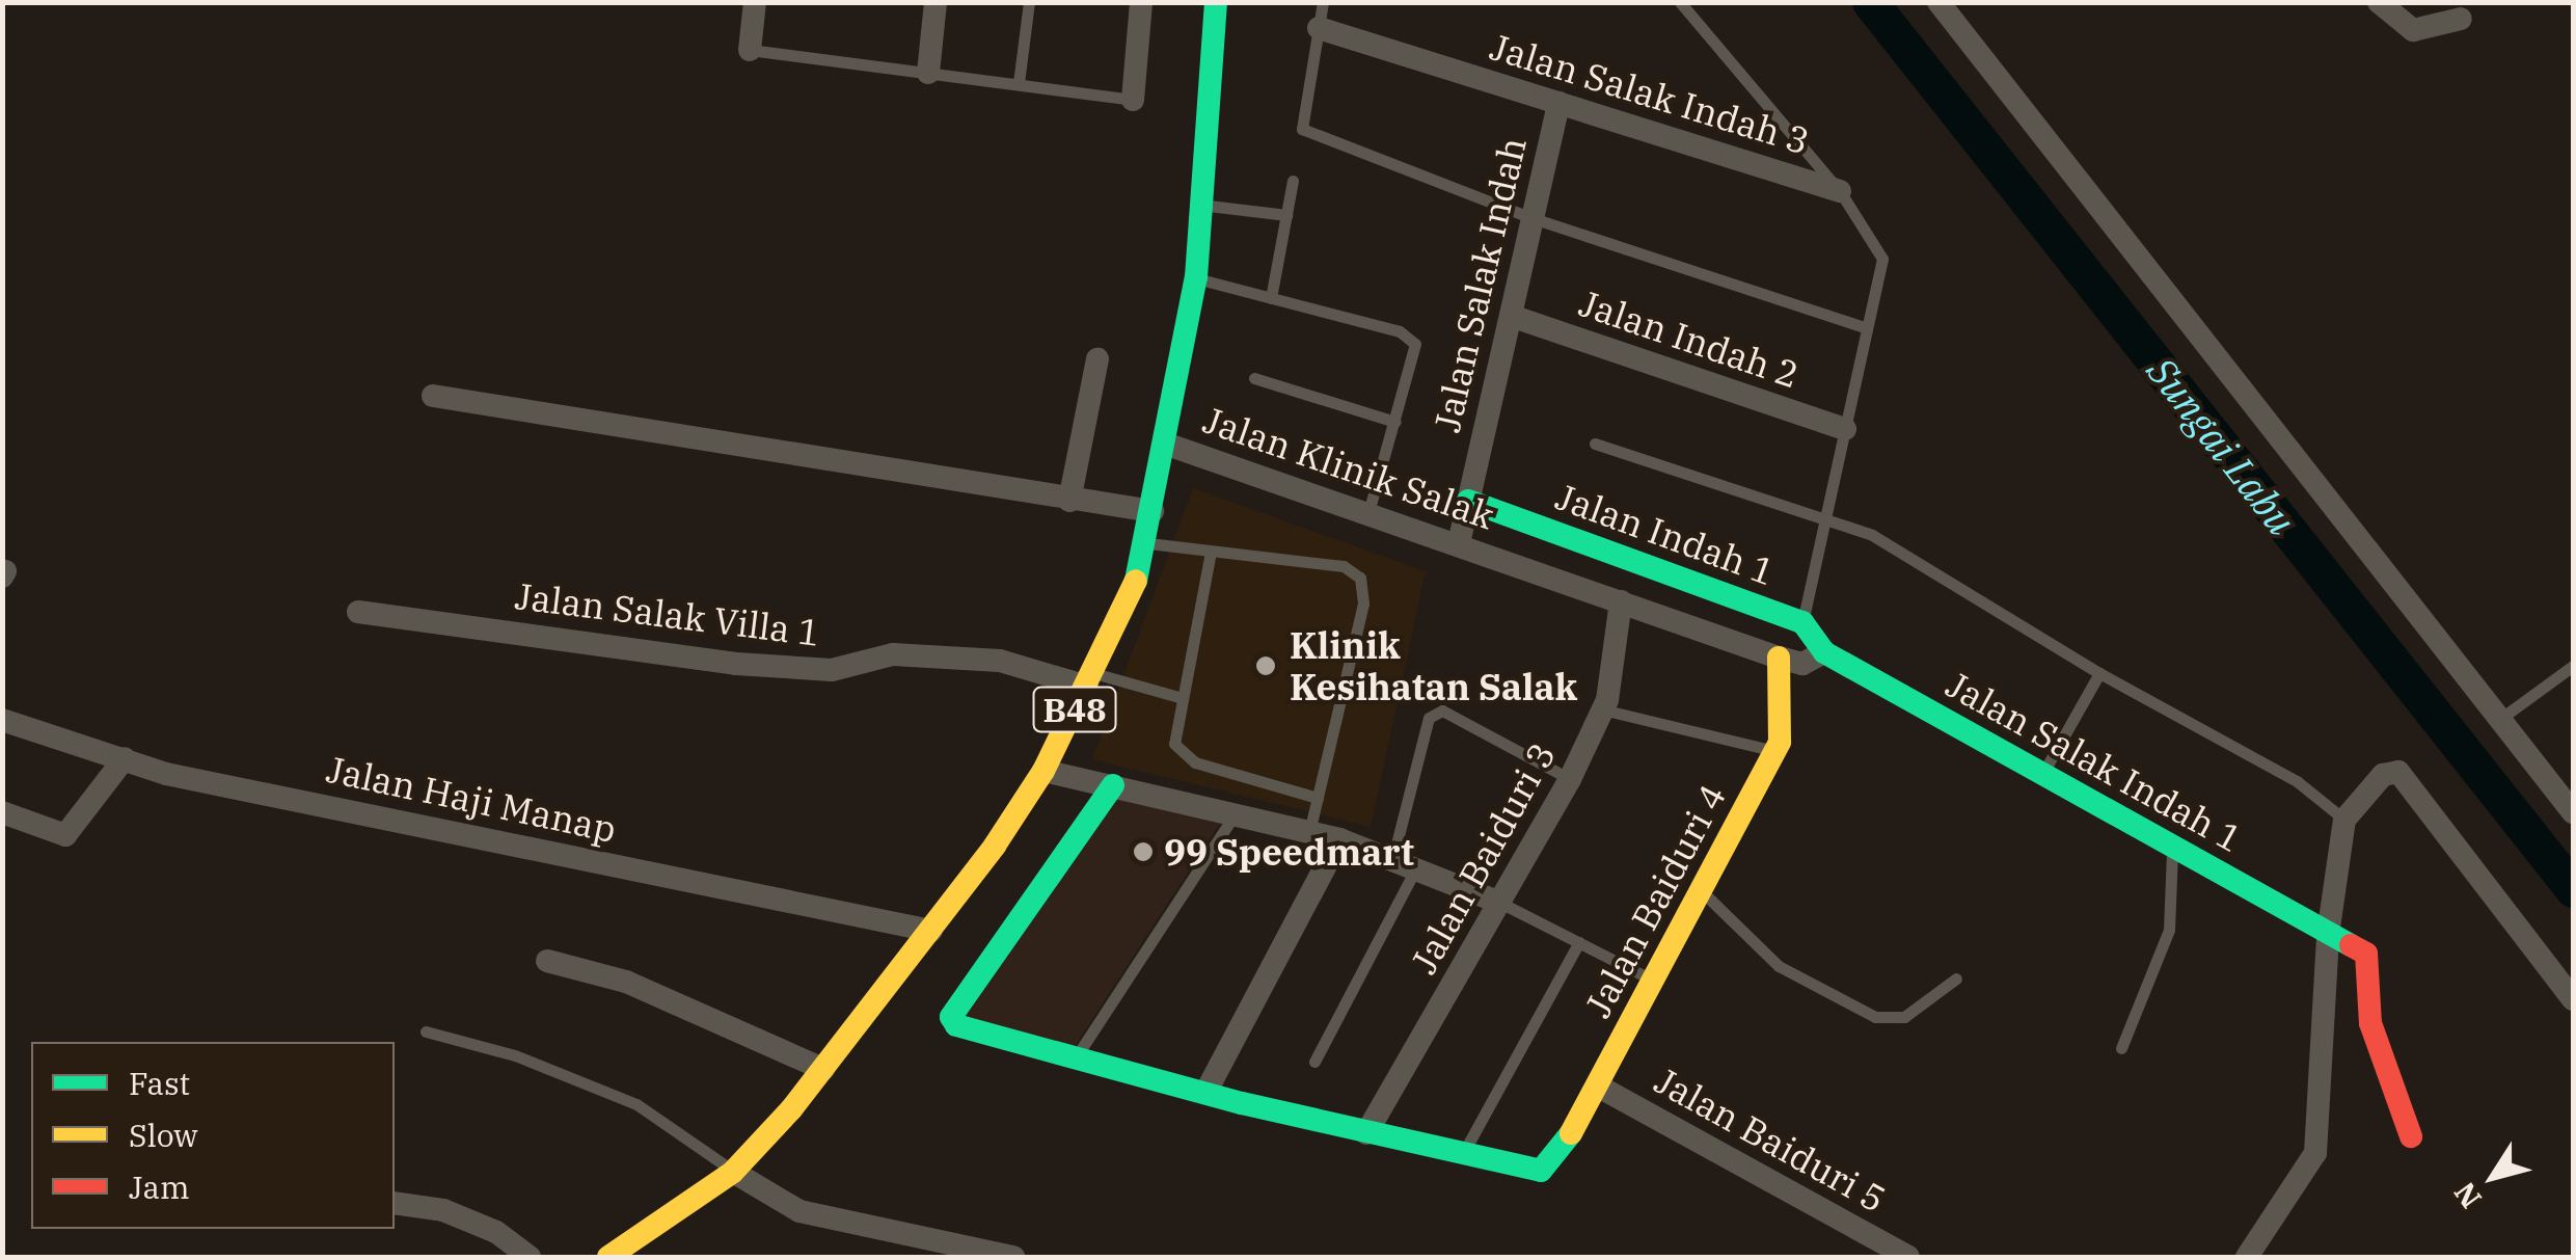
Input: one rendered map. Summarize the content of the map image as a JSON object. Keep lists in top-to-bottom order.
{
  "streets": {
    "street": [
      "Jalan Salak Indah 3",
      "Jalan Salak Indah",
      "Jalan Indah 2",
      "Jalan Klinik Salak",
      "Jalan Indah 1",
      "Jalan Salak Villa 1",
      "B48",
      "Jalan Salak Indah 1",
      "Jalan Haji Manap",
      "Jalan Baiduri 3",
      "Jalan Baiduri 4",
      "Jalan Baiduri 5"
    ]
  },
  "crossings": [
    ["Jalan Salak Indah 3", "Jalan Salak Indah"],
    ["Jalan Salak Indah", "Jalan Indah 2"],
    ["Jalan Salak Indah", "Jalan Klinik Salak"],
    ["Jalan Salak Indah", "Jalan Indah 1"],
    ["Jalan Klinik Salak", "Jalan Indah 1"],
    ["Jalan Klinik Salak", "B48"],
    ["Jalan Klinik Salak", "Jalan Salak Indah 1"],
    ["Jalan Klinik Salak", "Jalan Baiduri 3"],
    ["Jalan Klinik Salak", "Jalan Baiduri 4"],
    ["Jalan Indah 1", "Jalan Salak Indah 1"],
    ["Jalan Salak Villa 1", "B48"],
    ["B48", "Jalan Haji Manap"],
    ["Jalan Baiduri 4", "Jalan Baiduri 5"]
  ],
  "water": ["Sungai Labu"],
  "places": ["Klinik Kesihatan Salak", "99 Speedmart"],
  "legend": ["Fast", "Slow", "Jam"],
  "north": "bottom left"
}
